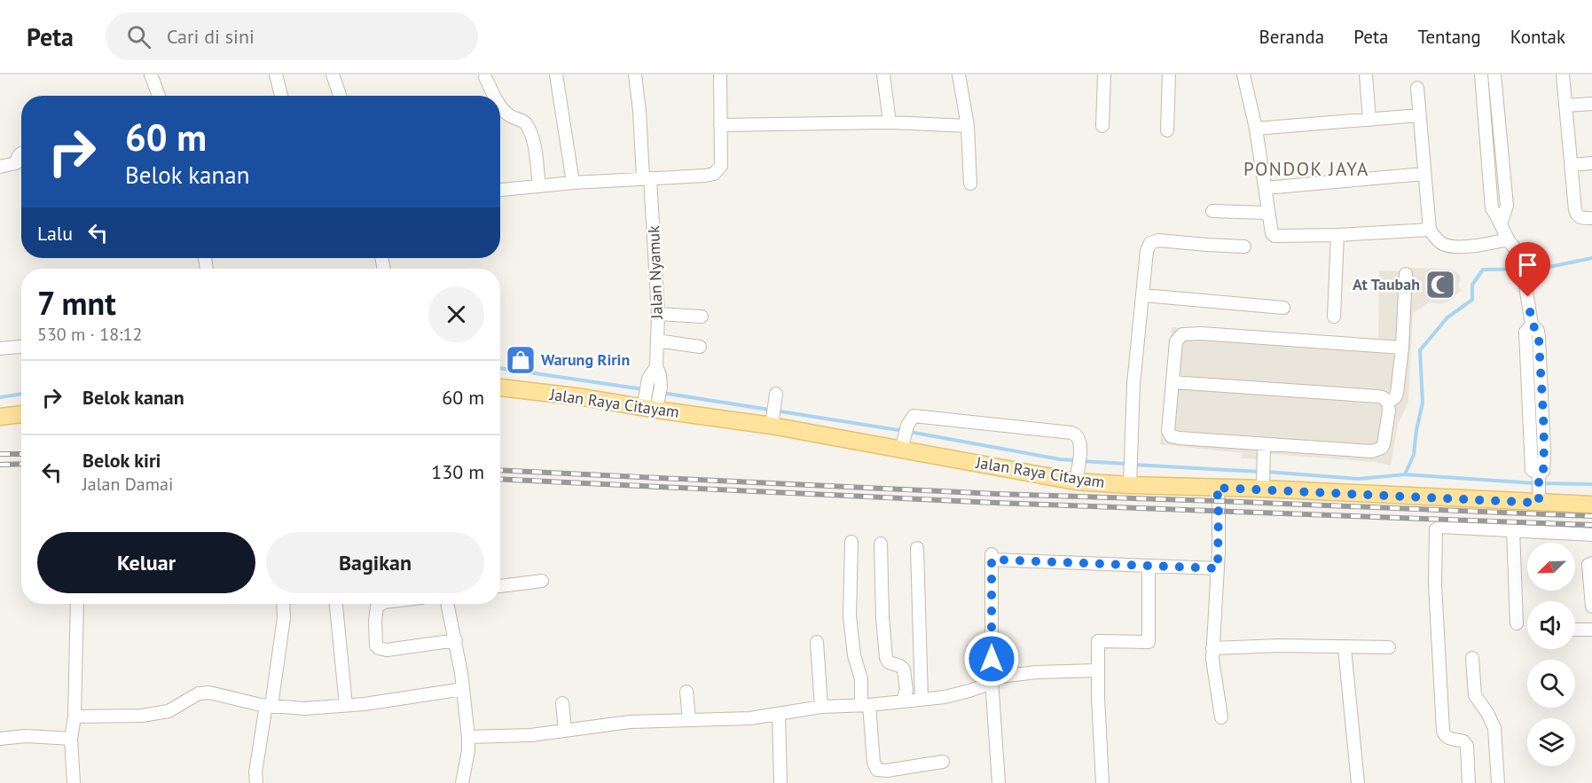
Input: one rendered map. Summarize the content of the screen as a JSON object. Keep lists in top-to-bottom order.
{
  "streets": {
    "main road": ["Jalan Raya Citayam"],
    "street": ["Jalan Nyamuk"]
  },
  "crossings": [
    ["Jalan Nyamuk", "Jalan Raya Citayam"]
  ],
  "districts": ["PONDOK JAYA"],
  "places": {
    "mosque": ["At Taubah"],
    "shop": ["Warung Ririn"]
  },
  "north": "bottom left",
  "page": {
    "header": "Peta",
    "search": "Cari di sini",
    "nav": [
      "Beranda",
      "Peta",
      "Tentang",
      "Kontak"
    ],
    "turn": ["60 m", "Belok kanan"],
    "then": "Lalu",
    "heading": ["7 mnt", "530 m · 18:12"],
    "list": [
      {
        "name": "Belok kanan",
        "value": "60 m"
      },
      {
        "name": "Belok kiri",
        "note": "Jalan Damai",
        "value": "130 m"
      }
    ],
    "buttons": ["Keluar", "Bagikan"]
  }
}
